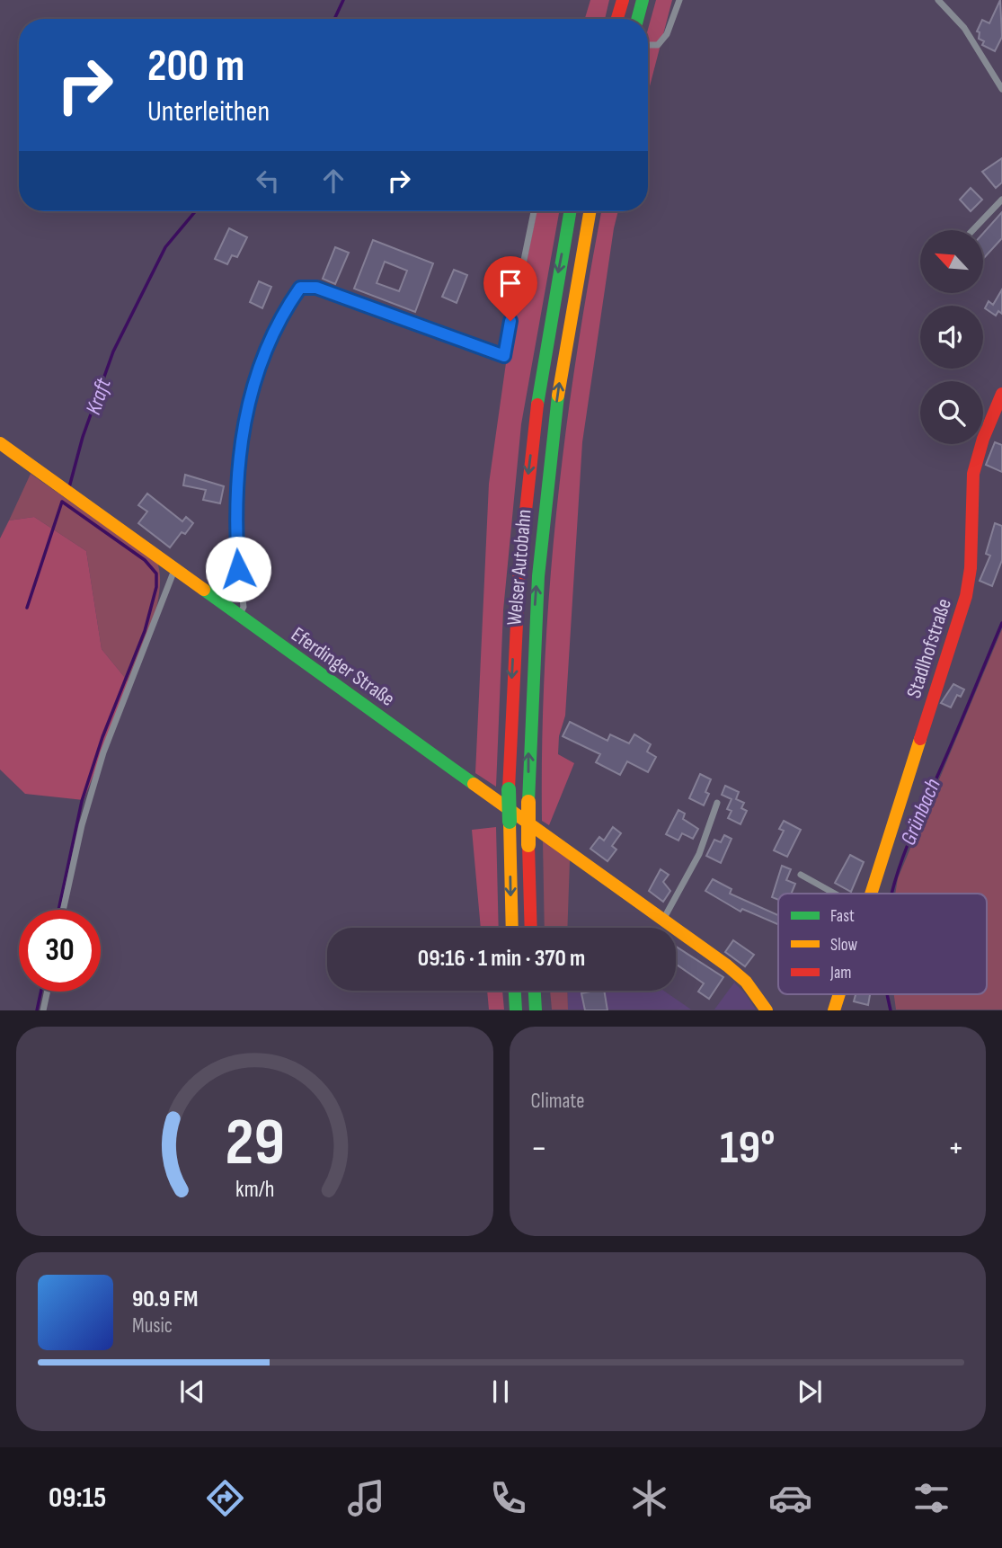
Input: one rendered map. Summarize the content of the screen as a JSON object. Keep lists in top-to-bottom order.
{
  "streets": {
    "main road": ["Welser Autobahn", "Stadlhofstraße", "Eferdinger Straße"]
  },
  "water": ["Kraft", "Grünbach"],
  "legend": ["Fast", "Slow", "Jam"],
  "north": "top left",
  "page": {
    "turn": ["200 m", "Unterleithen"],
    "limit": "30",
    "trip": "09:16 · 1 min · 370 m",
    "tile": "Climate",
    "heat": ["−", "19°", "+"],
    "song": ["90.9 FM", "Music"],
    "tabs": "09:15",
    "gauge": ["29", "km/h"]
  }
}
